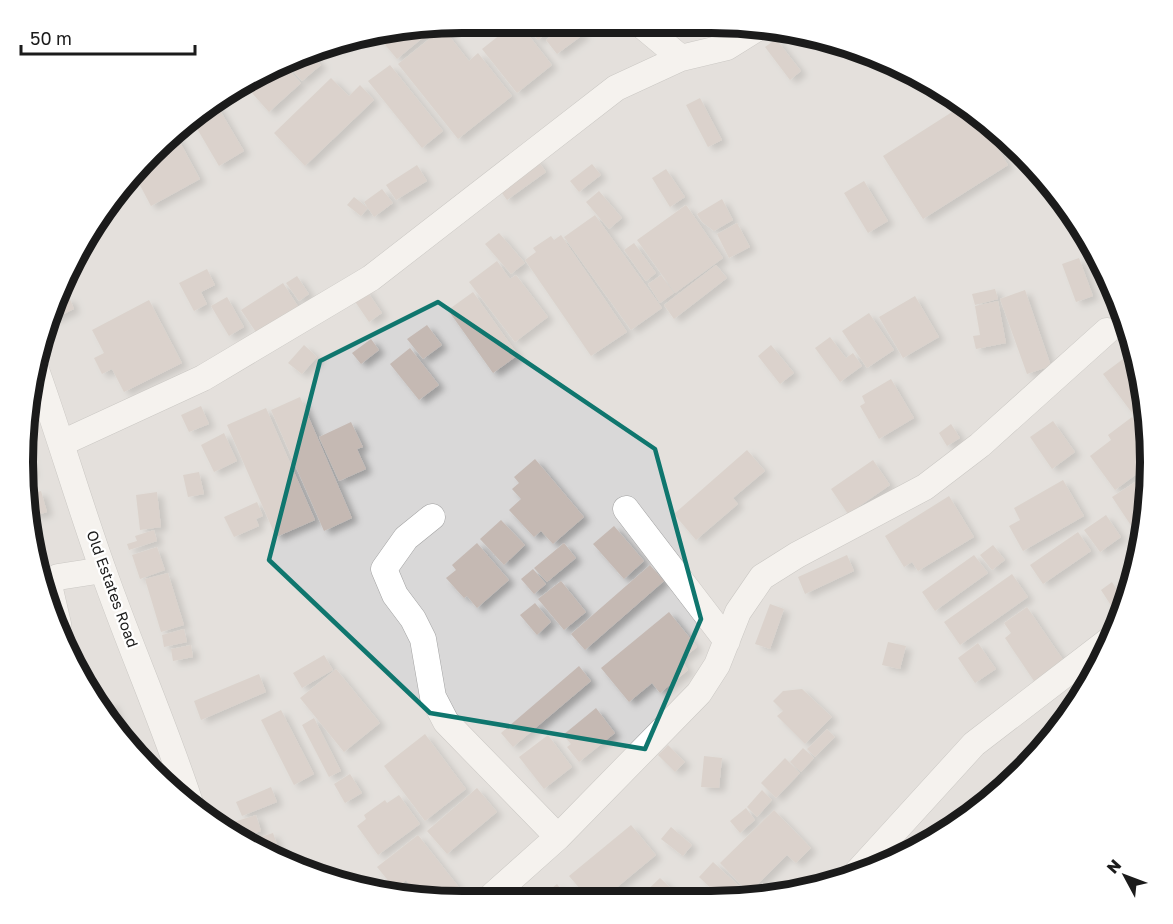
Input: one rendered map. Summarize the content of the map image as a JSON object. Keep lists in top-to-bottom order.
{
  "streets": {
    "street": ["Old Estates Road"]
  },
  "scale_bar": "50 m",
  "north": "top left"
}
